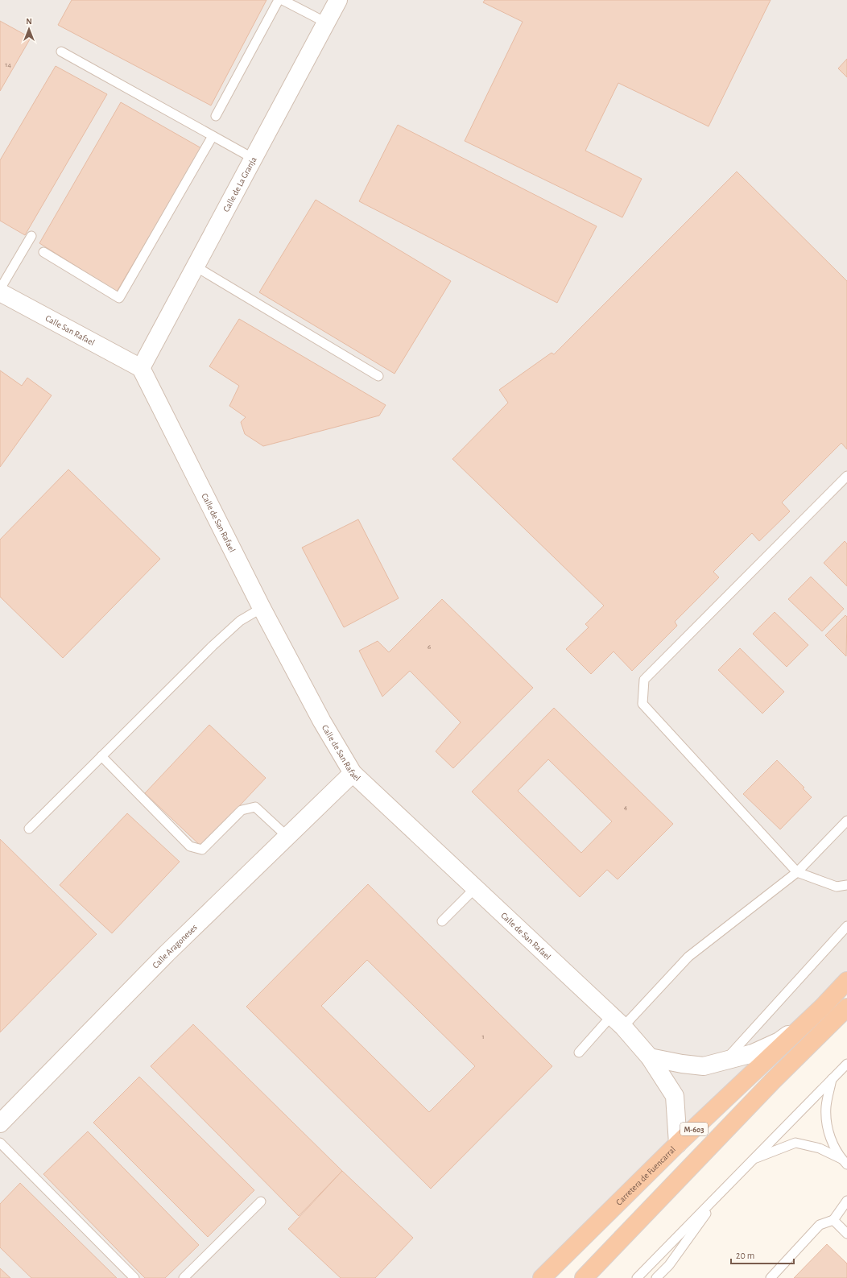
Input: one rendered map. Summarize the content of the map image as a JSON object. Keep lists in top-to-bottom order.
{
  "streets": {
    "highway": ["M-603", "Carretera de Fuencarral"],
    "street": [
      "Calle de La Granja",
      "Calle San Rafael",
      "Calle de San Rafael",
      "Calle Aragoneses"
    ]
  },
  "crossings": [
    ["Calle de La Granja", "Calle San Rafael"],
    ["Calle de La Granja", "Calle de San Rafael"],
    ["Calle San Rafael", "Calle de San Rafael"],
    ["Calle de San Rafael", "Calle Aragoneses"],
    ["Calle de San Rafael", "Carretera de Fuencarral"]
  ],
  "house_numbers": [
    "14",
    "6",
    "4",
    "1"
  ],
  "scale_bar": "20 m",
  "north": "top"
}
